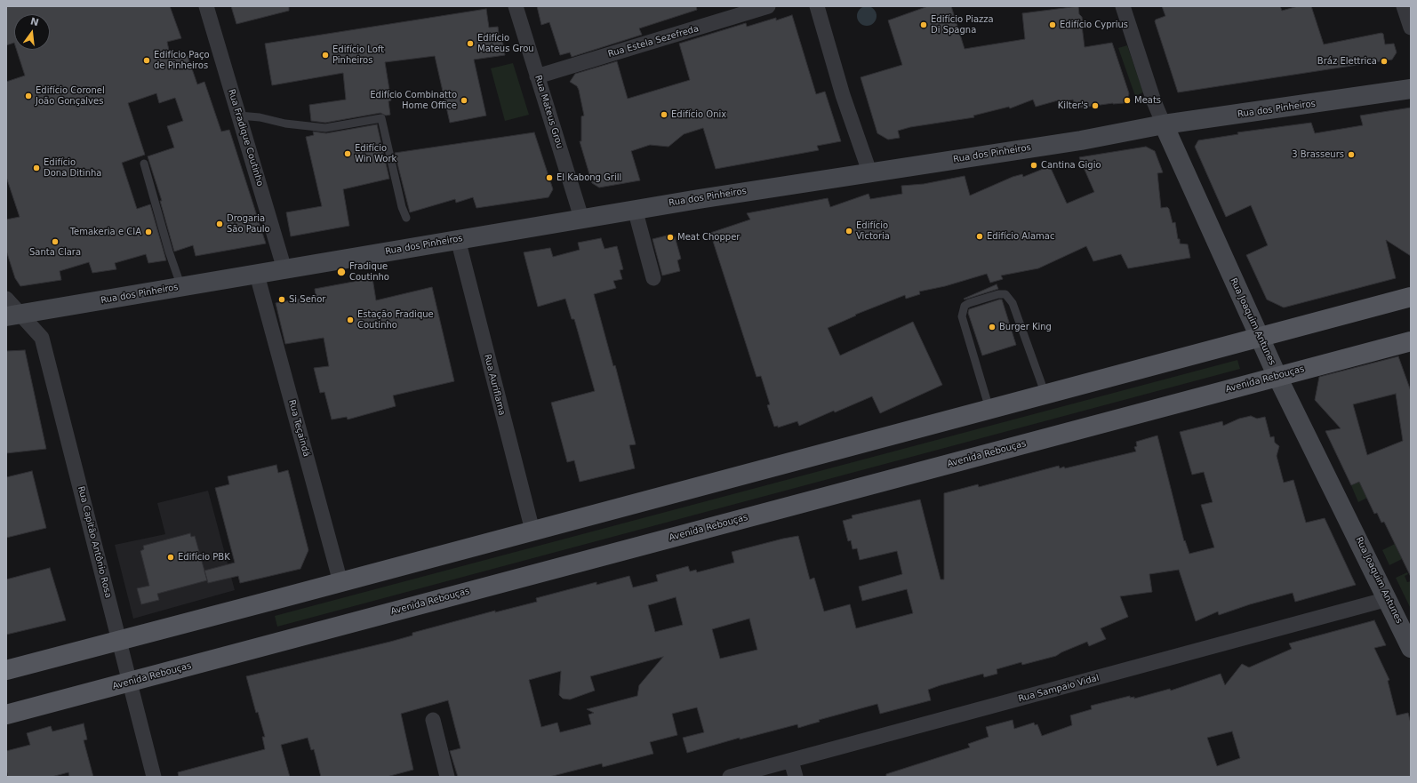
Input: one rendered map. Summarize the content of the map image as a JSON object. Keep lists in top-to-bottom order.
{
  "streets": {
    "main road": ["Rua dos Pinheiros", "Rua Joaquim Antunes", "Avenida Rebouças"],
    "street": [
      "Rua Estela Sezefreda",
      "Rua Mateus Grou",
      "Rua Fradique Coutinho",
      "Rua Auriflama",
      "Rua Teçaindá",
      "Rua Capitão Antônio Rosa",
      "Rua Sampaio Vidal"
    ]
  },
  "crossings": [
    ["Rua Estela Sezefreda", "Rua Mateus Grou"],
    ["Rua dos Pinheiros", "Rua Mateus Grou"],
    ["Rua dos Pinheiros", "Rua Fradique Coutinho"],
    ["Rua dos Pinheiros", "Rua Joaquim Antunes"],
    ["Rua dos Pinheiros", "Rua Auriflama"],
    ["Rua dos Pinheiros", "Rua Teçaindá"],
    ["Rua dos Pinheiros", "Rua Capitão Antônio Rosa"],
    ["Rua Joaquim Antunes", "Avenida Rebouças"],
    ["Rua Joaquim Antunes", "Rua Sampaio Vidal"],
    ["Avenida Rebouças", "Rua Capitão Antônio Rosa"]
  ],
  "places": [
    "Edifício Piazza Di Spagna",
    "Edifício Cyprius",
    "Edifício Mateus Grou",
    "Edifício Loft Pinheiros",
    "Edifício Paço de Pinheiros",
    "Bráz Elettrica",
    "Edifício Coronel João Gonçalves",
    "Edifício Combinatto Home Office",
    "Meats",
    "Kilter's",
    "Edifício Onix",
    "Edifício Win Work",
    "3 Brasseurs",
    "Cantina Gigio",
    "Edifício Dona Ditinha",
    "El Kabong Grill",
    "Drogaria São Paulo",
    "Edifício Victoria",
    "Temakeria e CIA",
    "Edifício Alamac",
    "Meat Chopper",
    "Santa Clara",
    "Fradique Coutinho",
    "Si Señor",
    "Estação Fradique Coutinho",
    "Burger King",
    "Edifício PBK"
  ],
  "north": "top"
}
